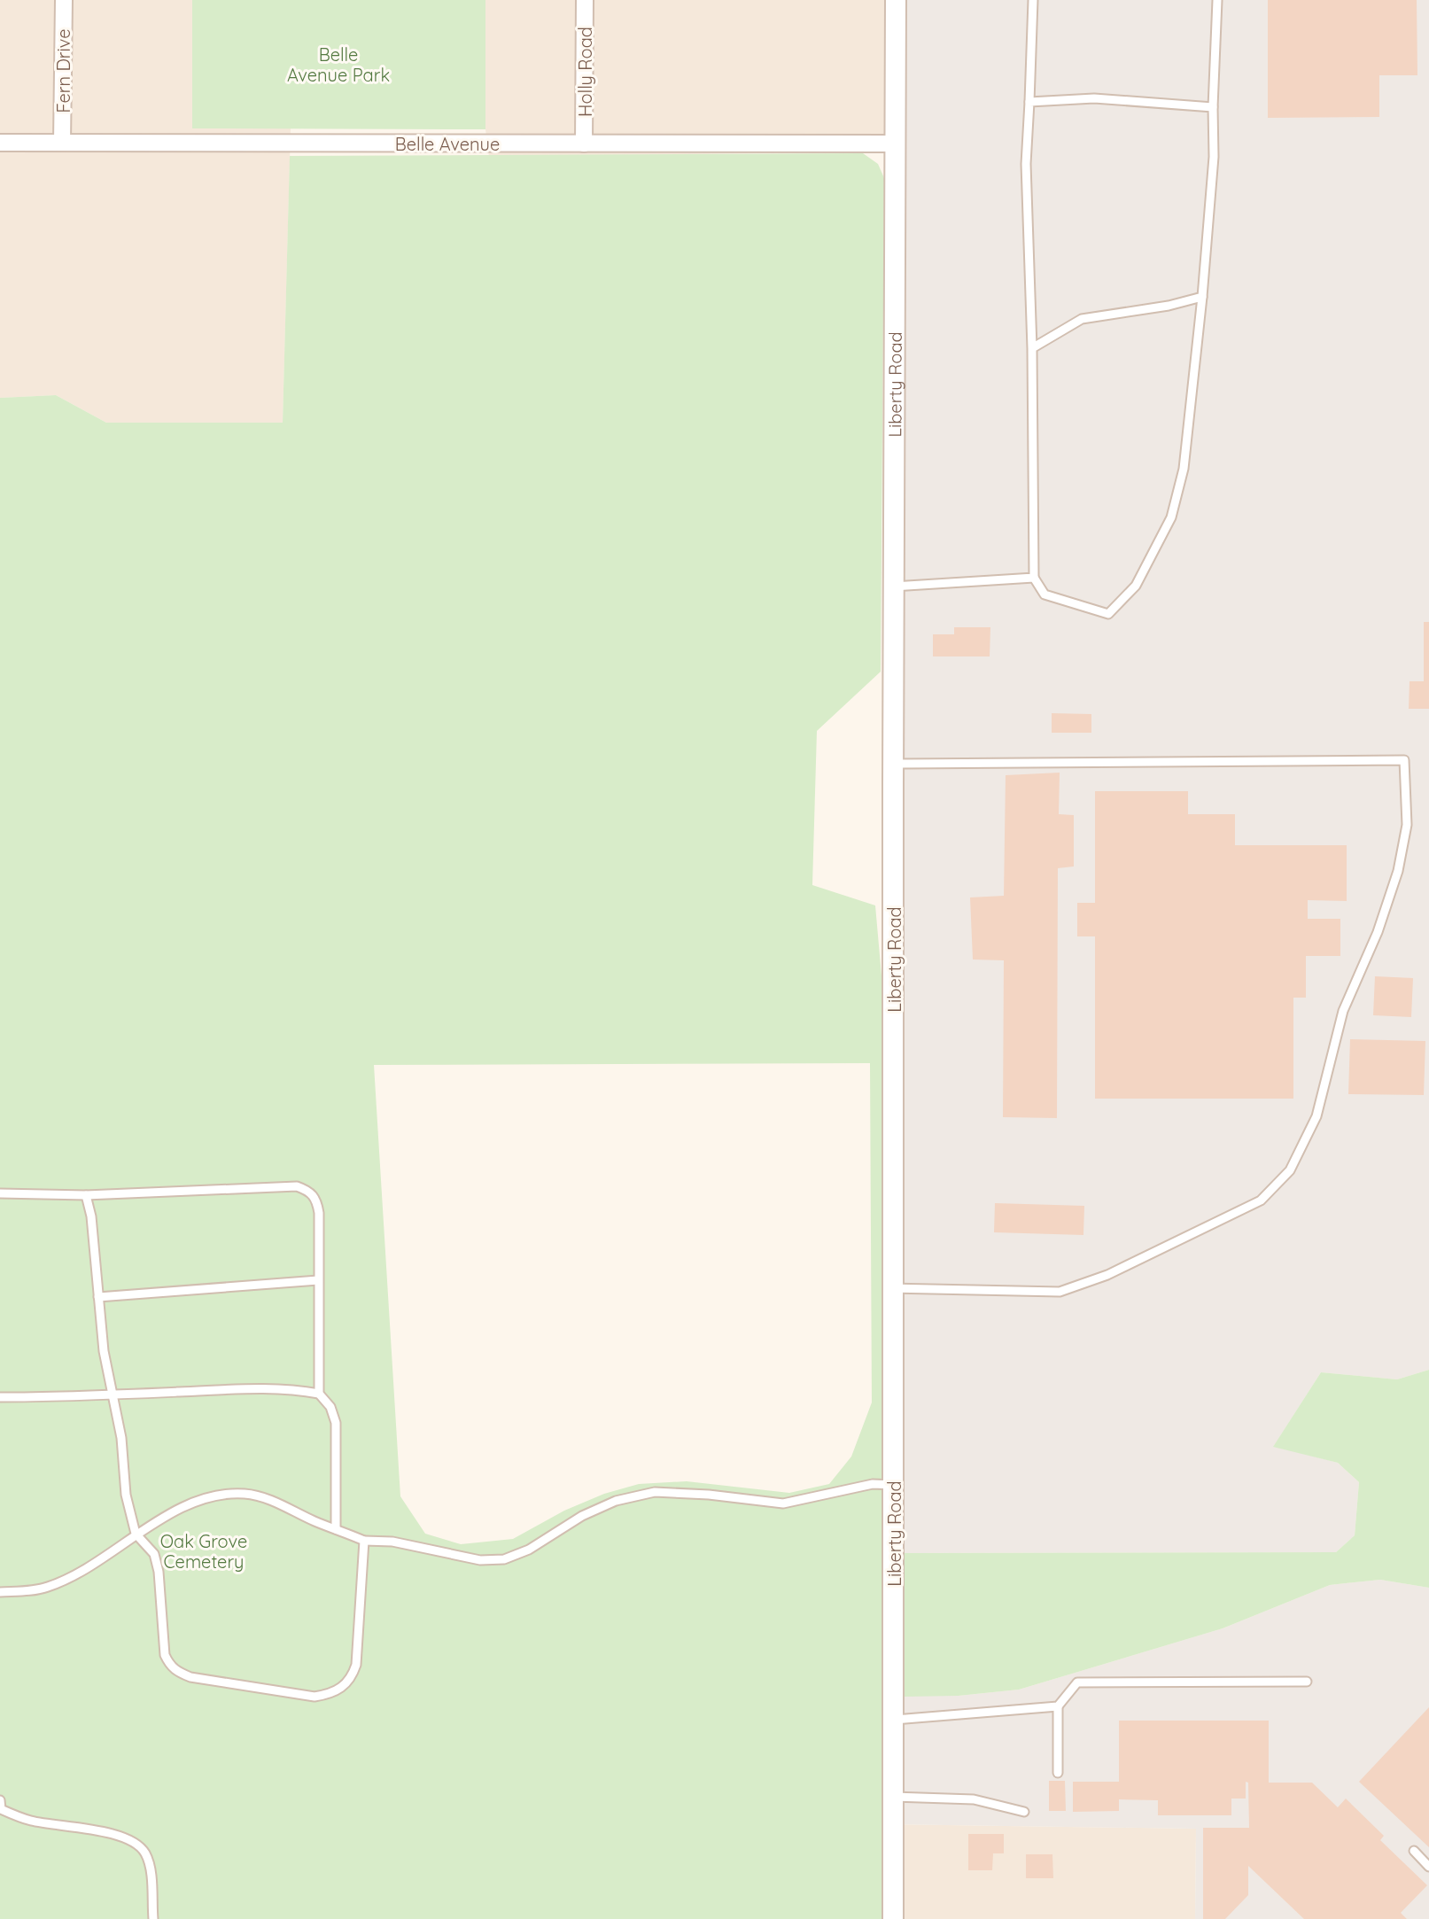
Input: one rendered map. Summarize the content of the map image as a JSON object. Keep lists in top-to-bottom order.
{
  "streets": {
    "street": [
      "Fern Drive",
      "Holly Road",
      "Belle Avenue",
      "Liberty Road"
    ]
  },
  "crossings": [
    ["Fern Drive", "Belle Avenue"],
    ["Holly Road", "Belle Avenue"],
    ["Belle Avenue", "Liberty Road"]
  ],
  "parks": ["Belle Avenue Park", "Oak Grove Cemetery"]
}
